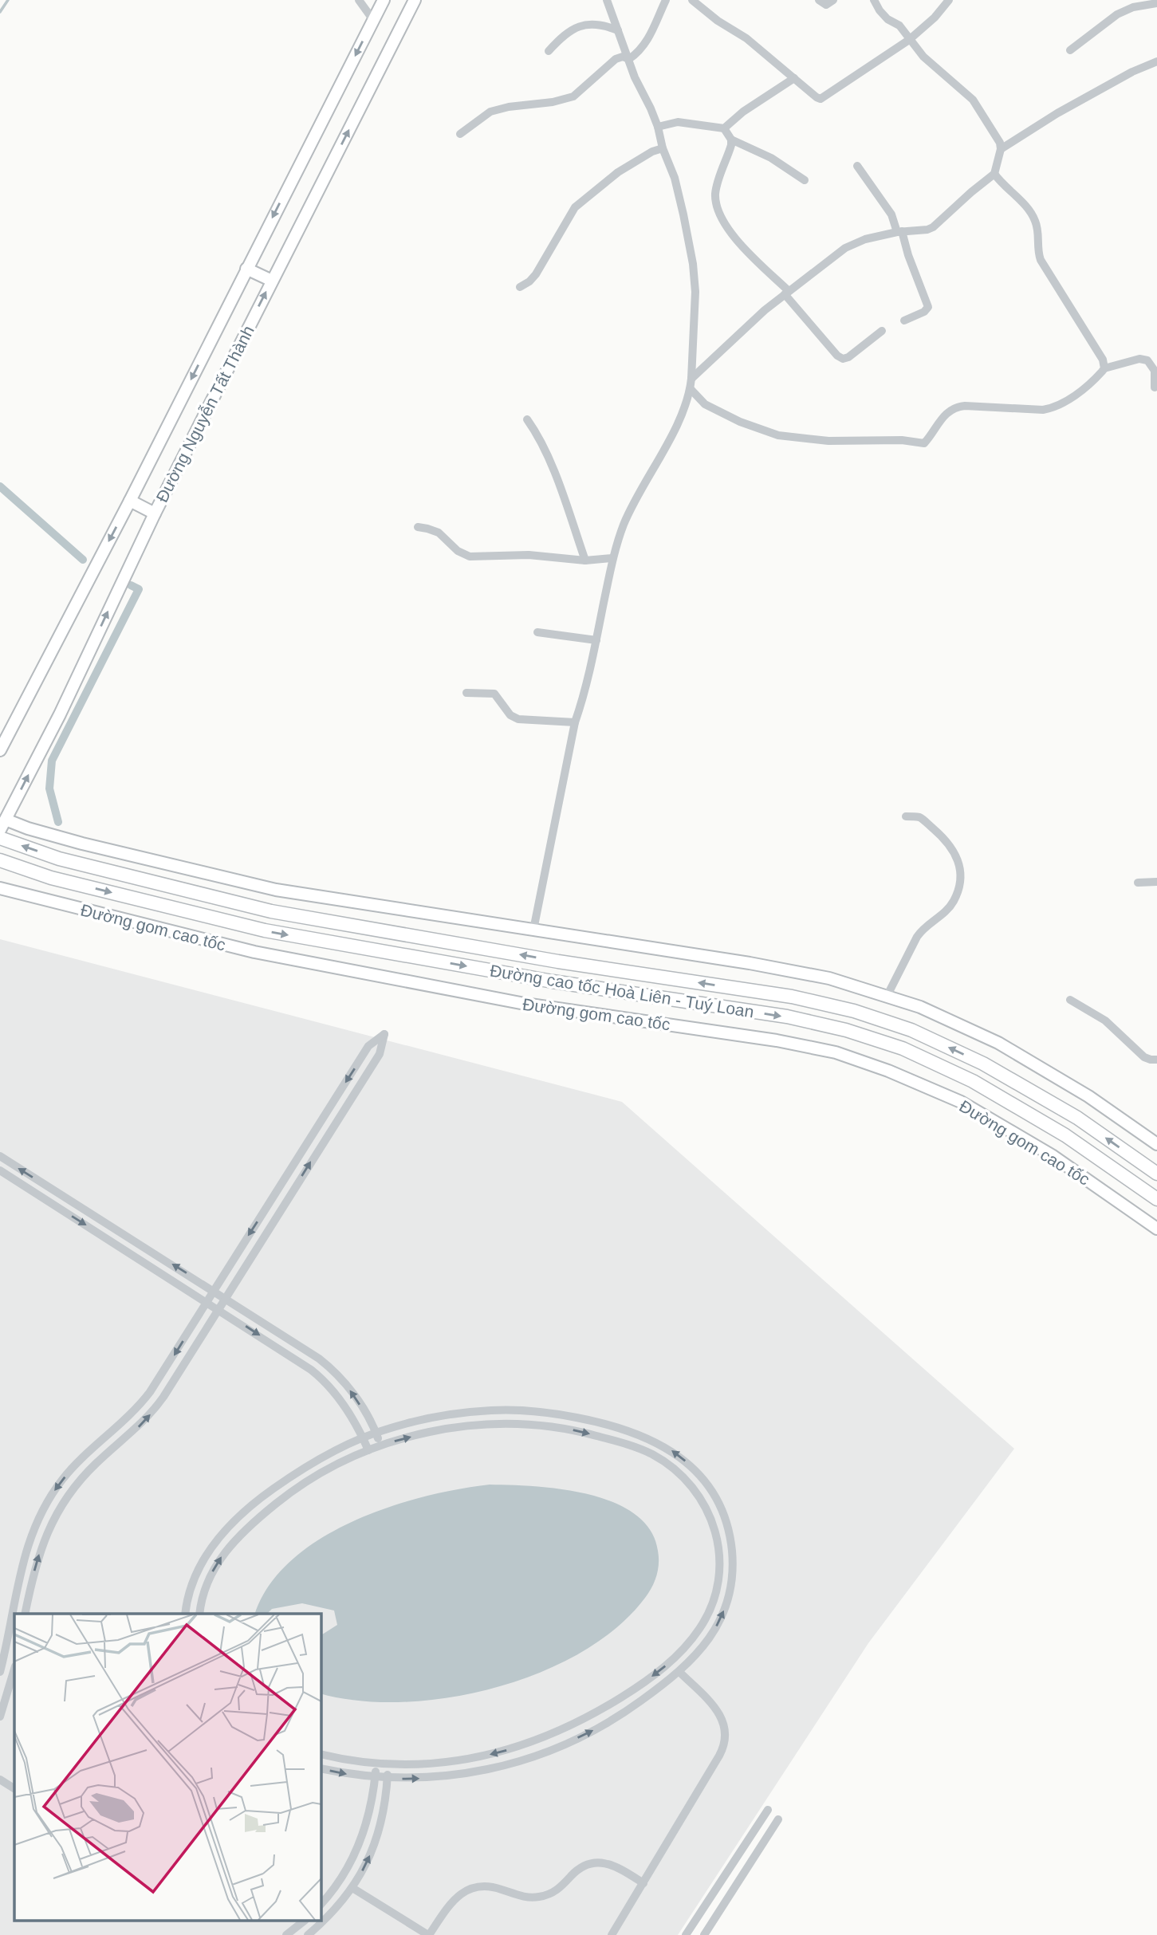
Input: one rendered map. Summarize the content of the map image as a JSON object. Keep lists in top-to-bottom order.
{
  "streets": {
    "highway": ["Đường cao tốc Hoà Liên - Tuý Loan"],
    "main road": ["Đường Nguyễn Tất Thành", "Đường gom cao tốc"]
  }
}
